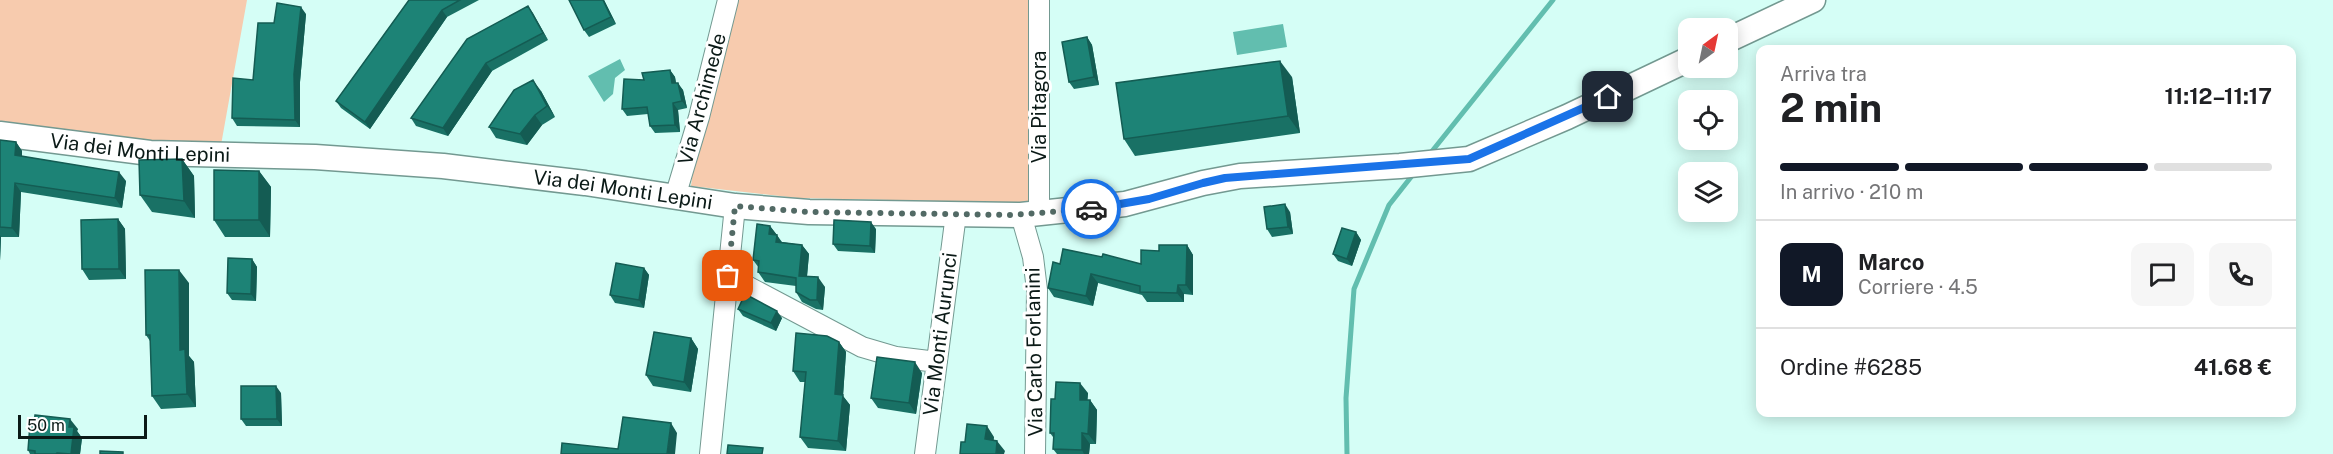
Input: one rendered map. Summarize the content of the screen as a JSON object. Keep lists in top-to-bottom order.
{
  "streets": {
    "street": [
      "Via Archimede",
      "Via Pitagora",
      "Via dei Monti Lepini",
      "Via Monti Aurunci",
      "Via Carlo Forlanini"
    ]
  },
  "crossings": [
    ["Via Archimede", "Via dei Monti Lepini"],
    ["Via Pitagora", "Via dei Monti Lepini"],
    ["Via Pitagora", "Via Carlo Forlanini"],
    ["Via dei Monti Lepini", "Via Monti Aurunci"],
    ["Via dei Monti Lepini", "Via Carlo Forlanini"]
  ],
  "scale_bar": "50 m",
  "north": "top right",
  "page": {
    "heading": ["2 min", "Arriva tra", "11:12–11:17"],
    "panel": [
      "Marco",
      "Corriere · 4.5",
      "Ordine #6285",
      "41.68 €"
    ],
    "bar": "In arrivo · 210 m",
    "round": "M",
    "scale": "50 m"
  }
}
